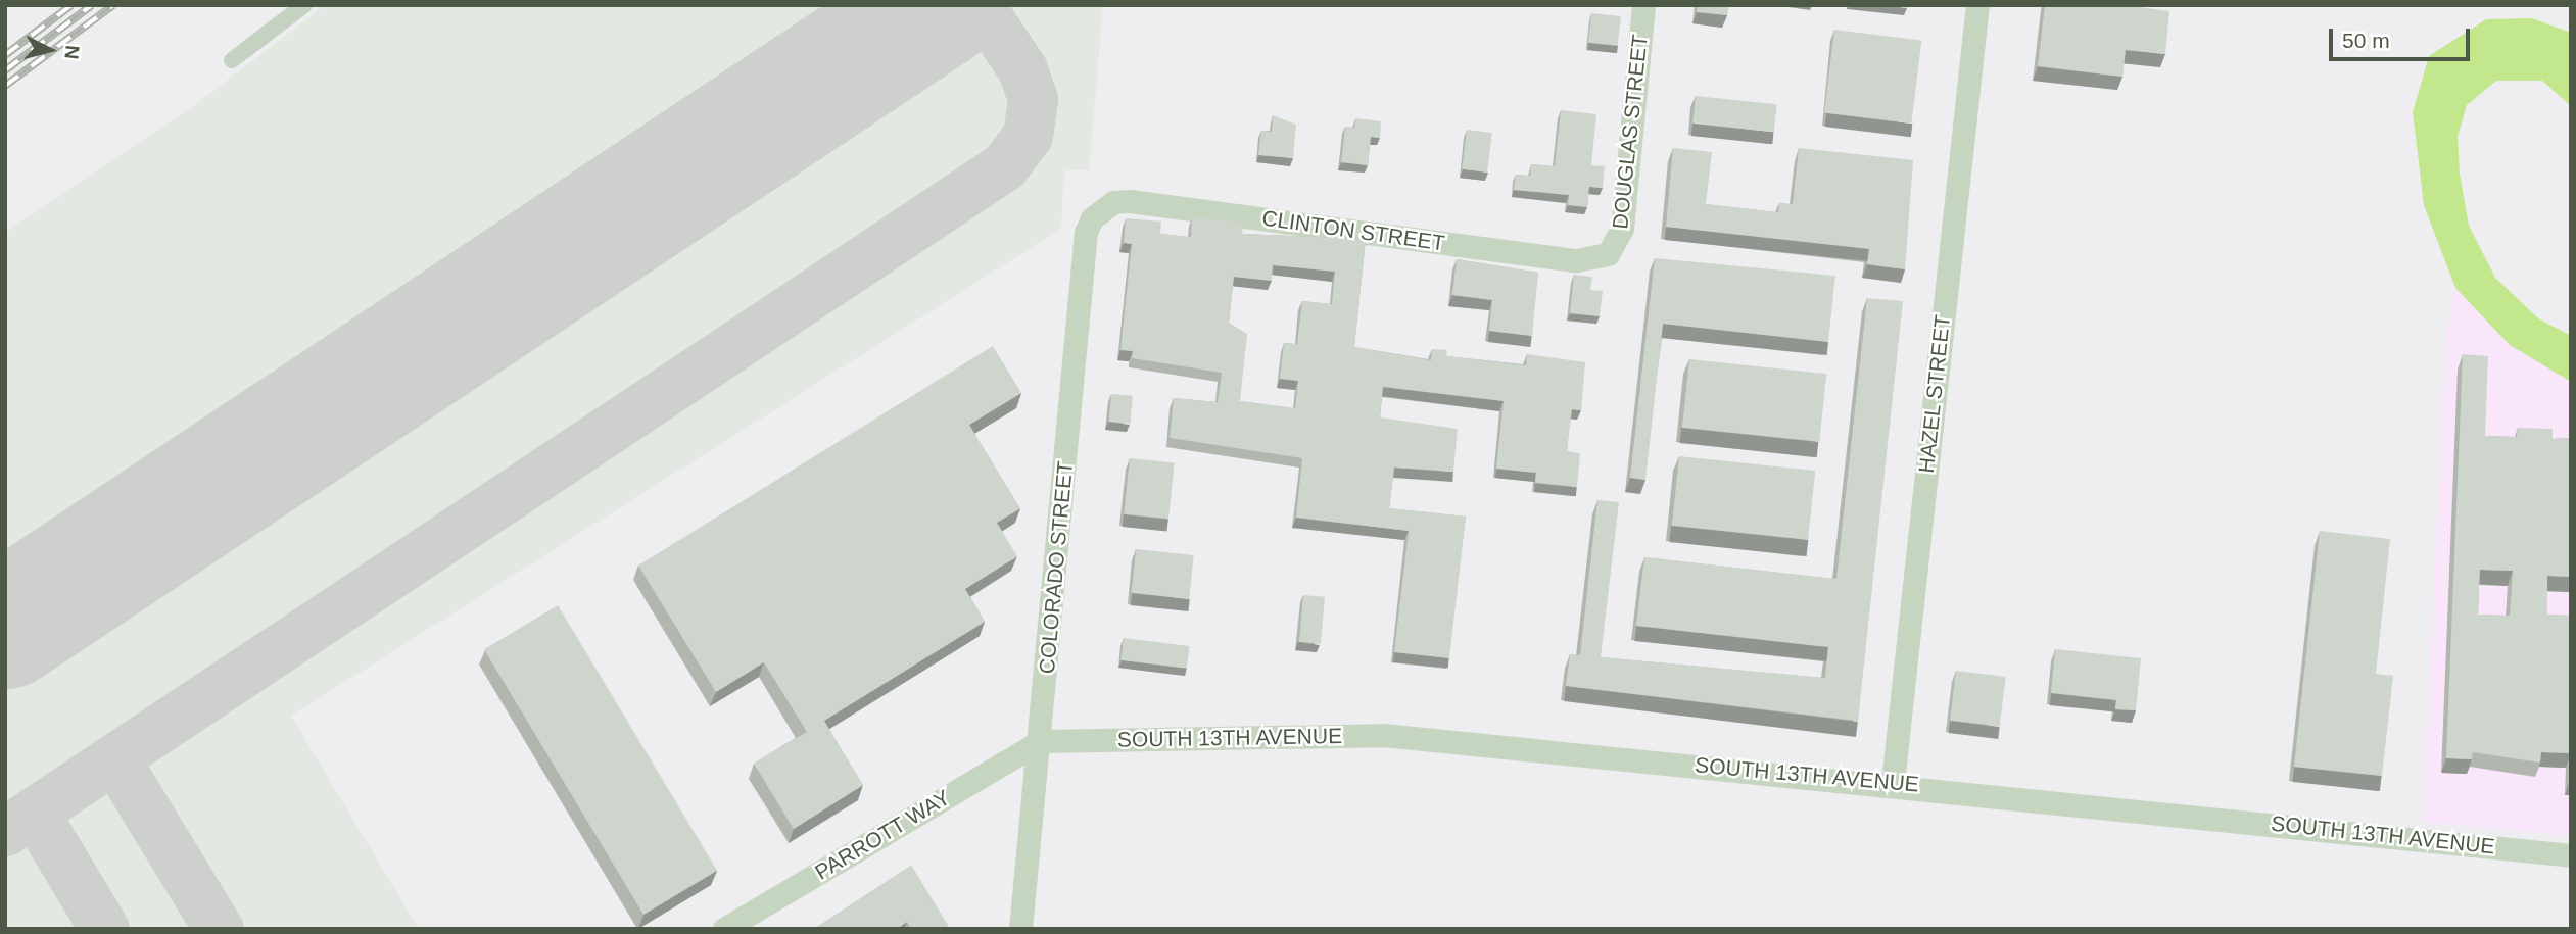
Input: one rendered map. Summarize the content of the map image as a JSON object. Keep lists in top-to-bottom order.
{
  "streets": {
    "street": [
      "DOUGLAS STREET",
      "CLINTON STREET",
      "HAZEL STREET",
      "COLORADO STREET",
      "SOUTH 13TH AVENUE",
      "PARROTT WAY"
    ]
  },
  "crossings": [
    ["DOUGLAS STREET", "CLINTON STREET"],
    ["CLINTON STREET", "COLORADO STREET"],
    ["HAZEL STREET", "SOUTH 13TH AVENUE"],
    ["COLORADO STREET", "SOUTH 13TH AVENUE"],
    ["COLORADO STREET", "PARROTT WAY"],
    ["SOUTH 13TH AVENUE", "PARROTT WAY"]
  ],
  "scale_bar": "50 m",
  "north": "right"
}
